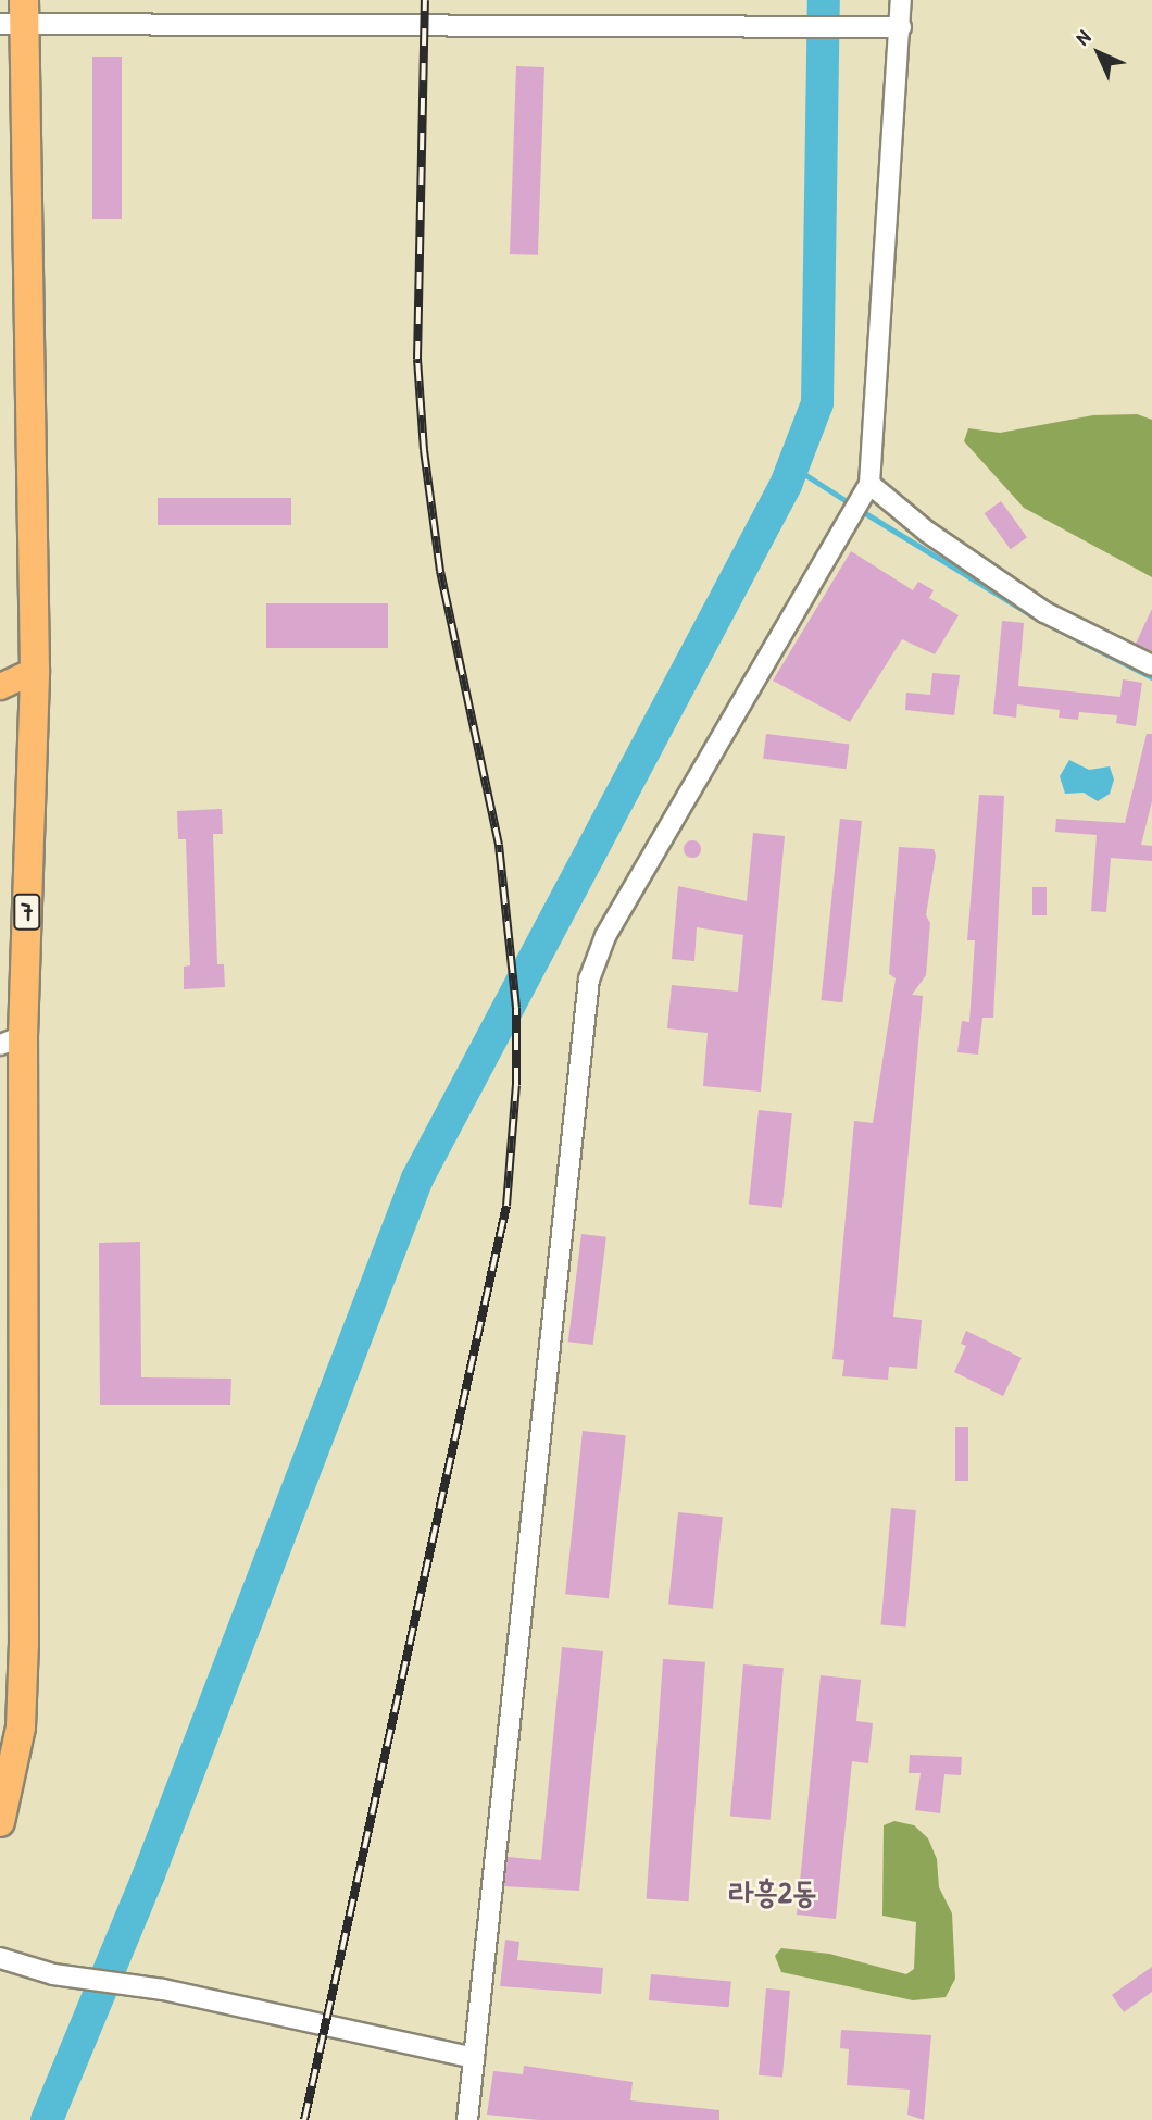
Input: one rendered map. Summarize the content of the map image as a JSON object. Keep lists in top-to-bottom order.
{
  "streets": {
    "highway": ["7"]
  },
  "districts": ["라흥2동"],
  "north": "top left"
}
